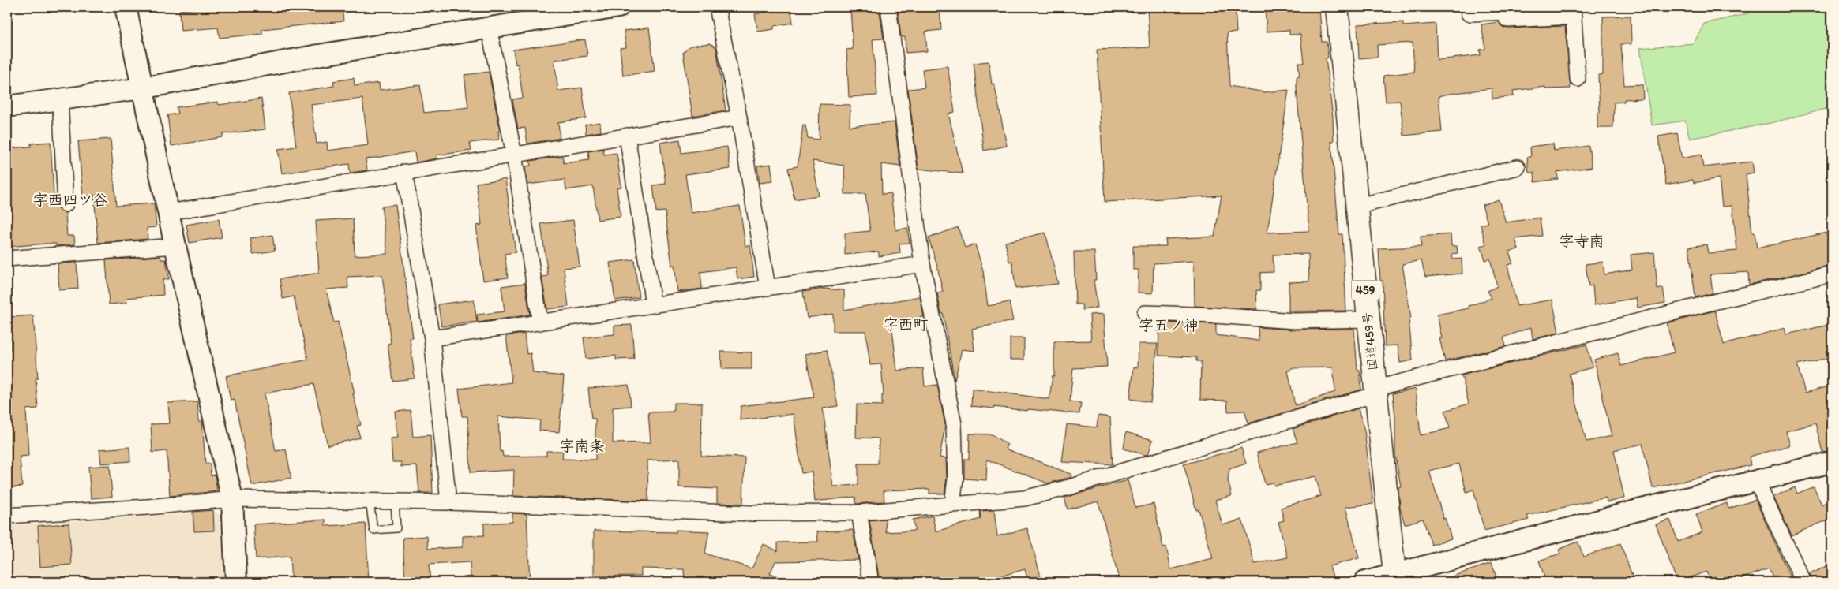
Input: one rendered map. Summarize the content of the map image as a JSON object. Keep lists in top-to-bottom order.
{
  "streets": {
    "highway": ["459", "国道459号"]
  },
  "districts": [
    "字西四ツ谷",
    "字寺南",
    "字西町",
    "字五ノ神",
    "字南条"
  ]
}
